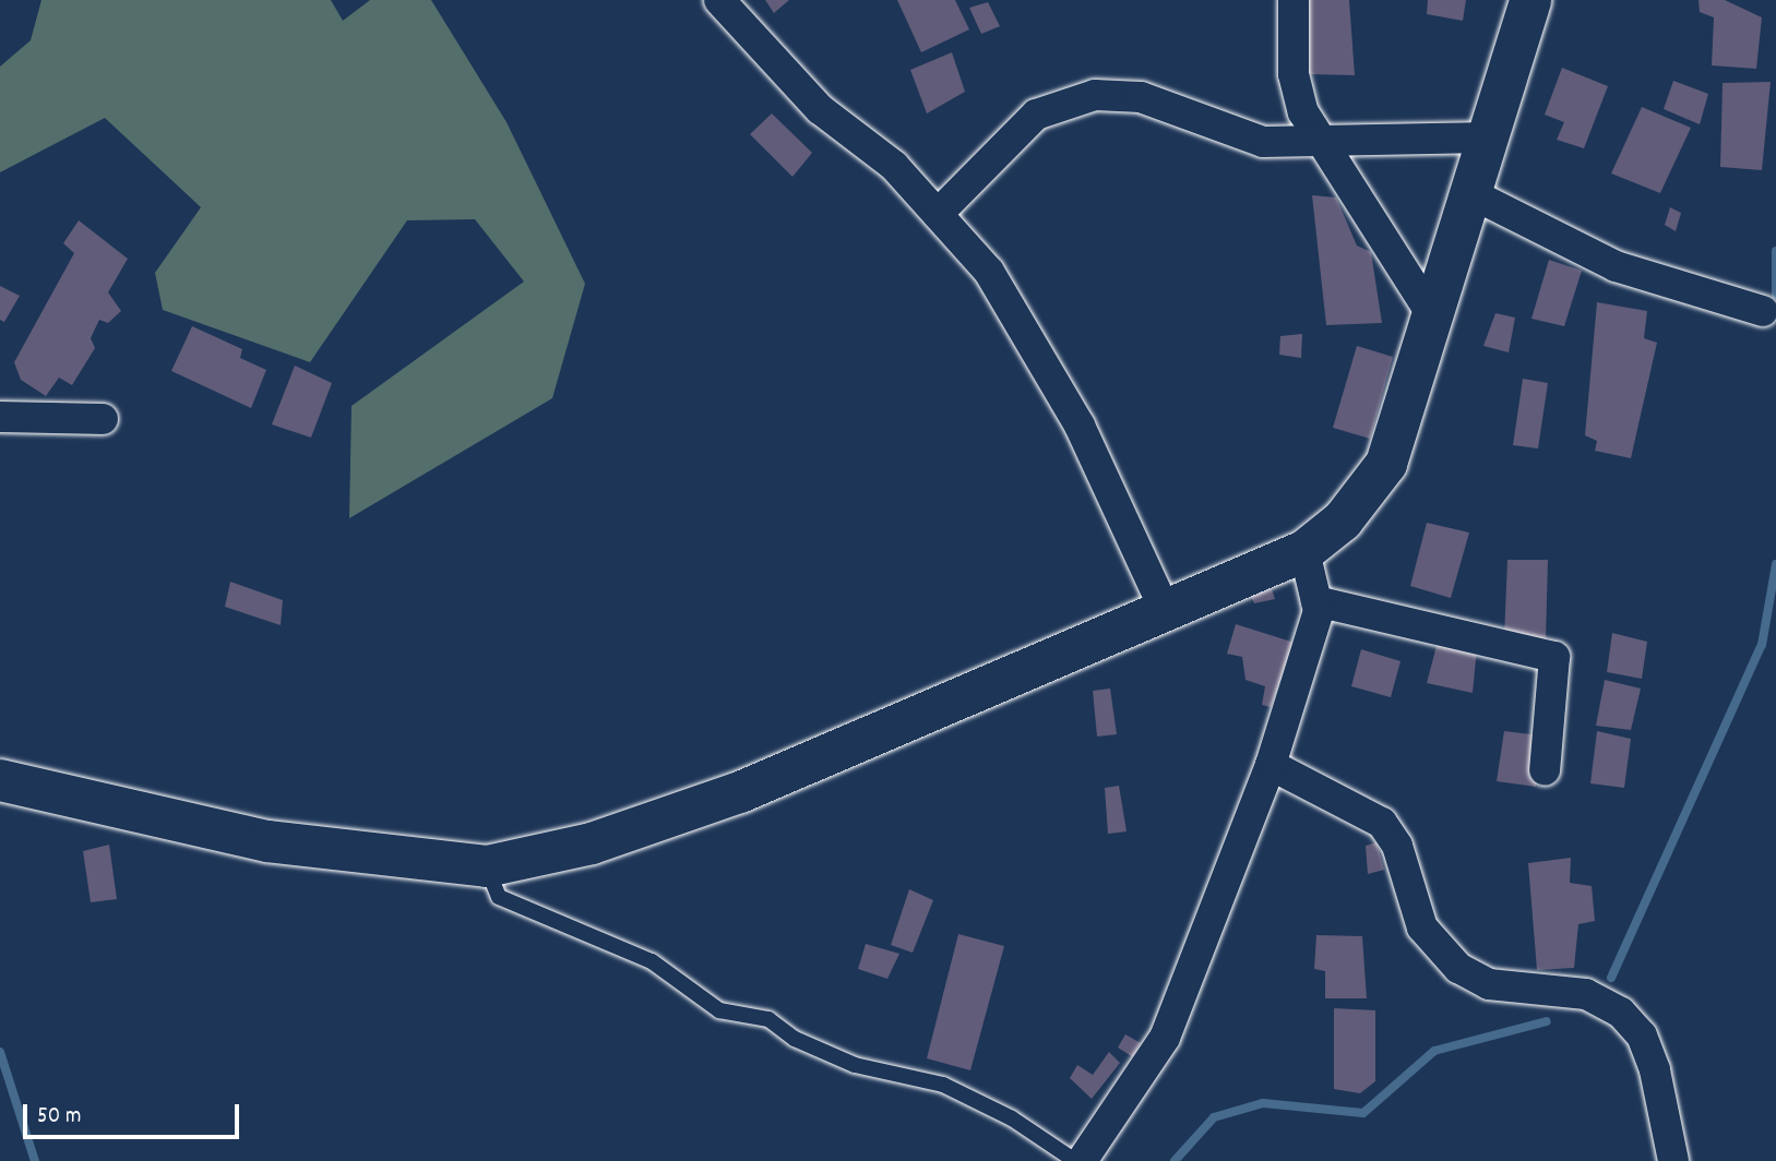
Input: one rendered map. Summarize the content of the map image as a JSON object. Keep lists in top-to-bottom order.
{
  "scale_bar": "50 m"
}
